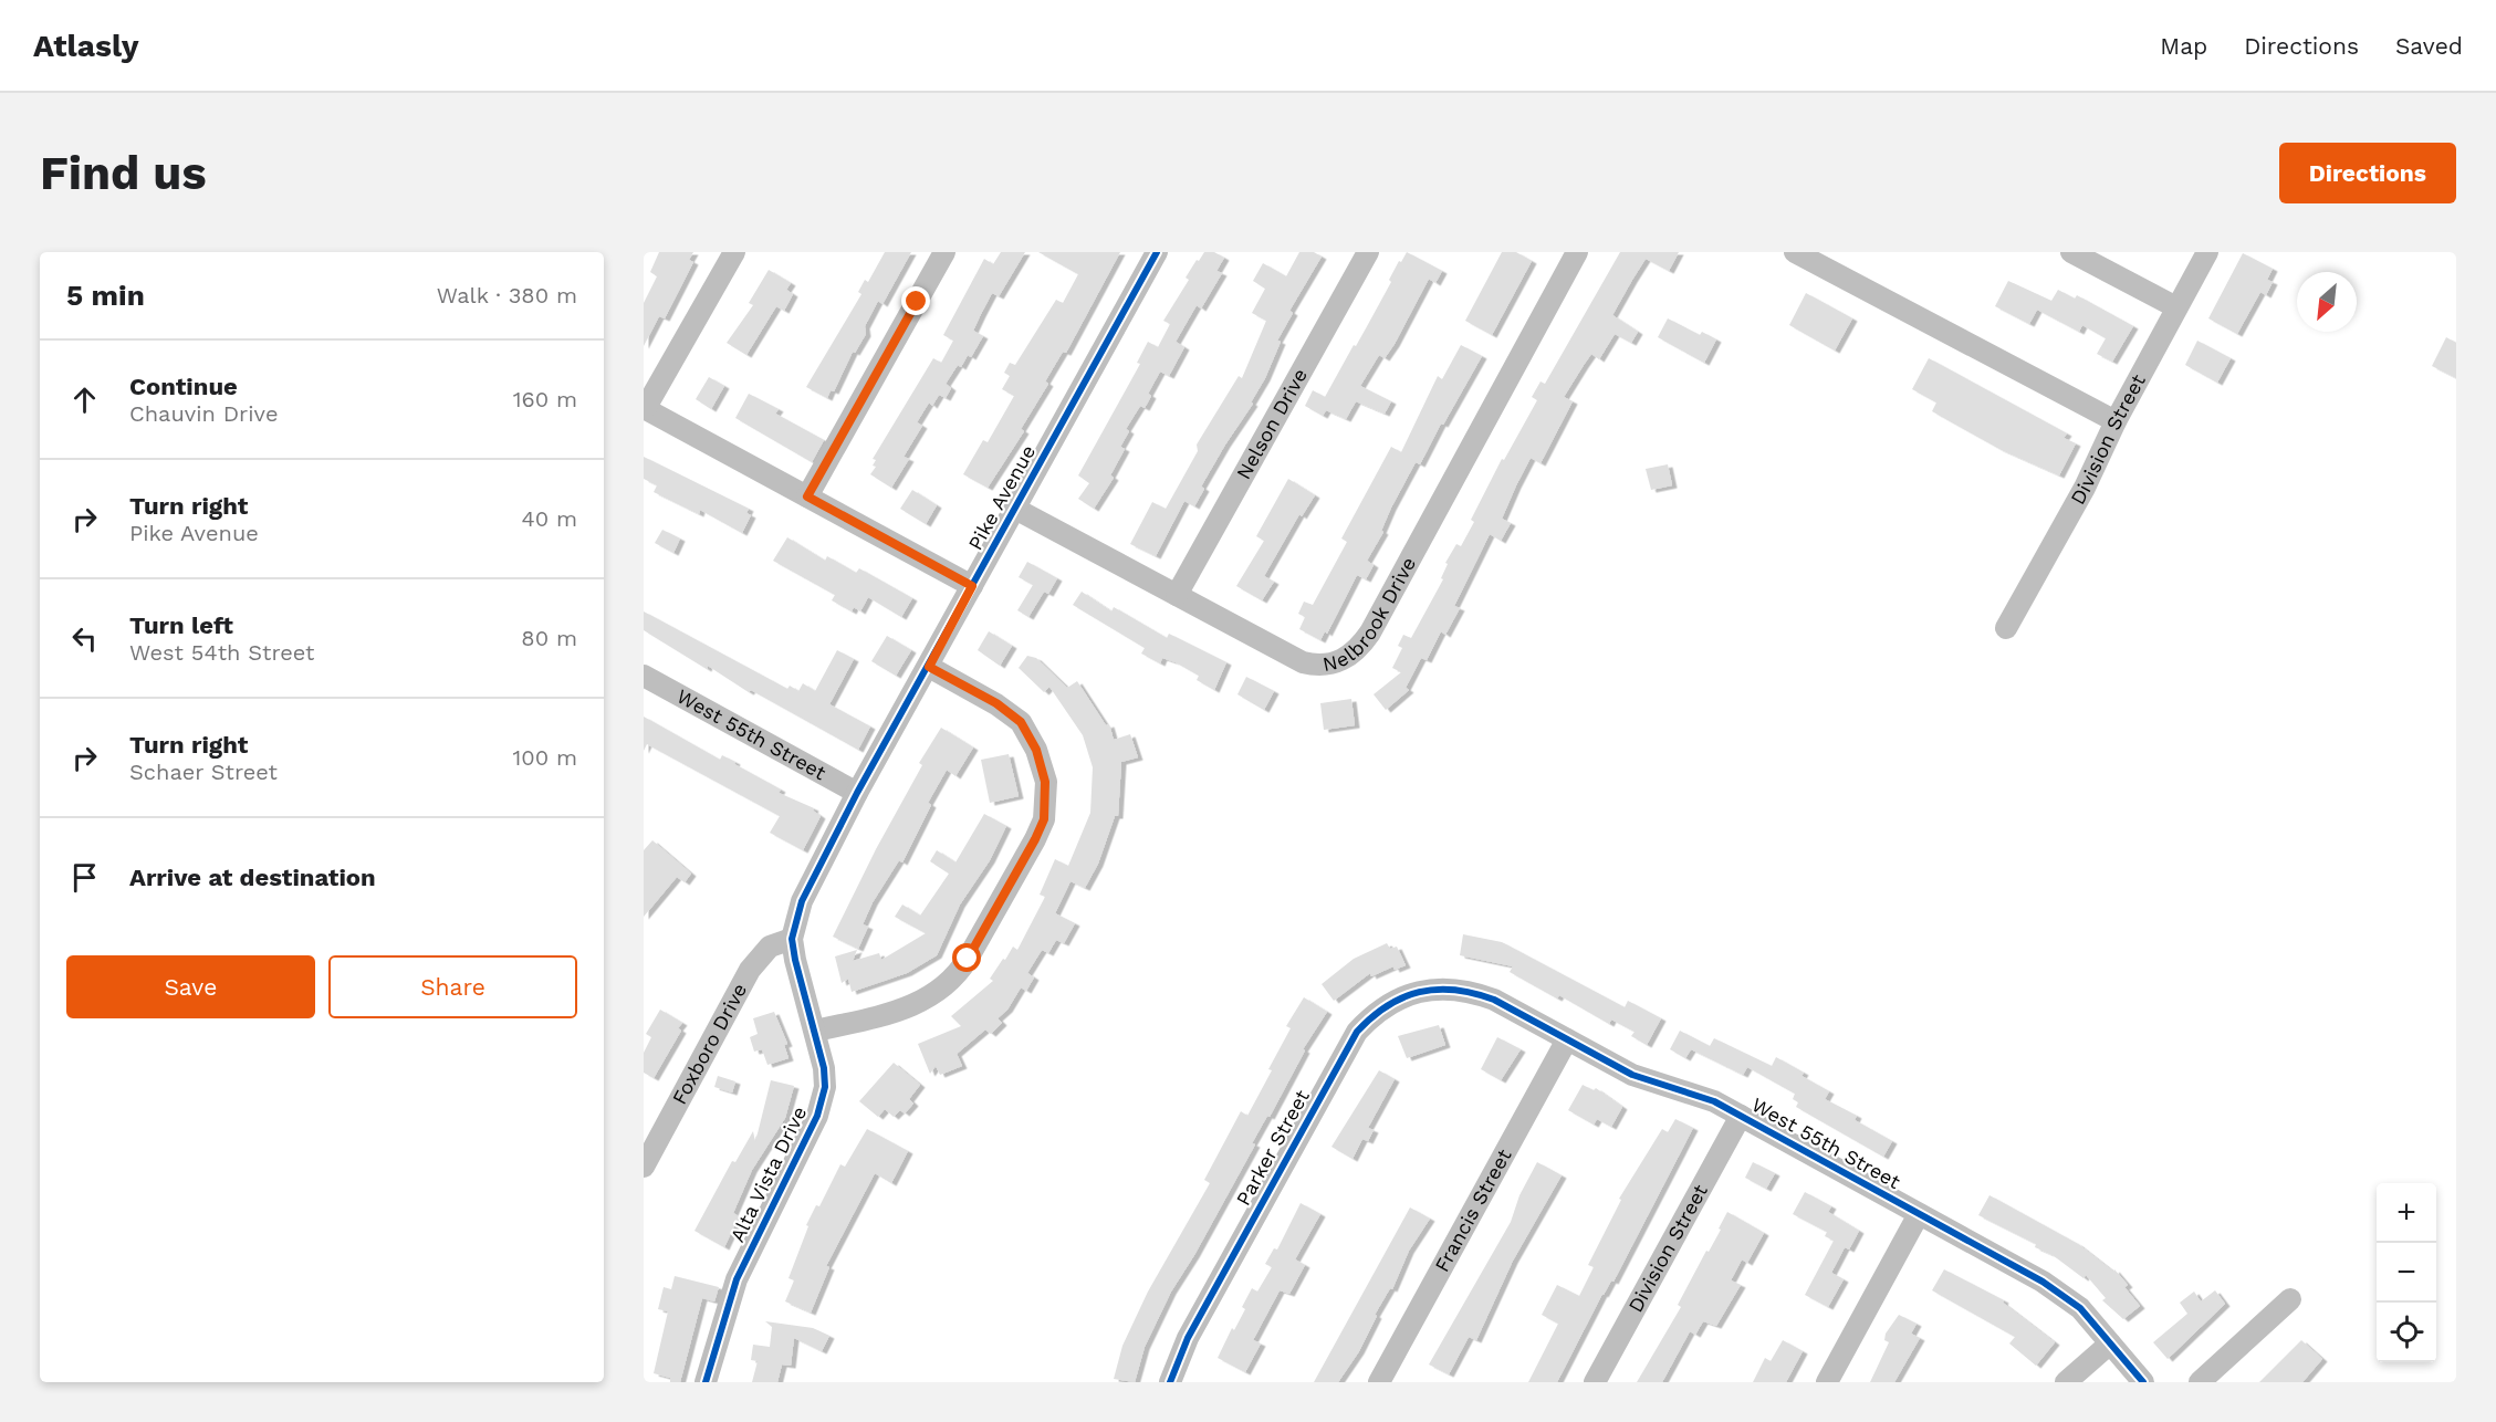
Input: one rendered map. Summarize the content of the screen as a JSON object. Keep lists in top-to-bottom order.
{
  "streets": {
    "street": [
      "Nelson Drive",
      "Division Street",
      "Pike Avenue",
      "Nelbrook Drive",
      "West 55th Street",
      "Foxboro Drive",
      "Parker Street",
      "Alta Vista Drive",
      "Francis Street"
    ]
  },
  "crossings": [
    ["Nelson Drive", "Nelbrook Drive"],
    ["Division Street", "West 55th Street"],
    ["Pike Avenue", "Nelbrook Drive"],
    ["Pike Avenue", "West 55th Street"],
    ["Pike Avenue", "Foxboro Drive"],
    ["Pike Avenue", "Alta Vista Drive"],
    ["West 55th Street", "Parker Street"],
    ["West 55th Street", "Francis Street"],
    ["Foxboro Drive", "Alta Vista Drive"]
  ],
  "north": "bottom left",
  "page": {
    "header": "Atlasly",
    "nav": ["Map", "Directions", "Saved"],
    "buttons": [
      "Directions",
      ["Save", "Share"]
    ],
    "title": "Find us",
    "heading": ["5 min", "Walk · 380 m"],
    "list": [
      ["Continue", "Chauvin Drive", "160 m"],
      ["Turn right", "Pike Avenue", "40 m"],
      ["Turn left", "West 54th Street", "80 m"],
      ["Turn right", "Schaer Street", "100 m"],
      "Arrive at destination"
    ],
    "map_buttons": ["+", "−"]
  }
}
